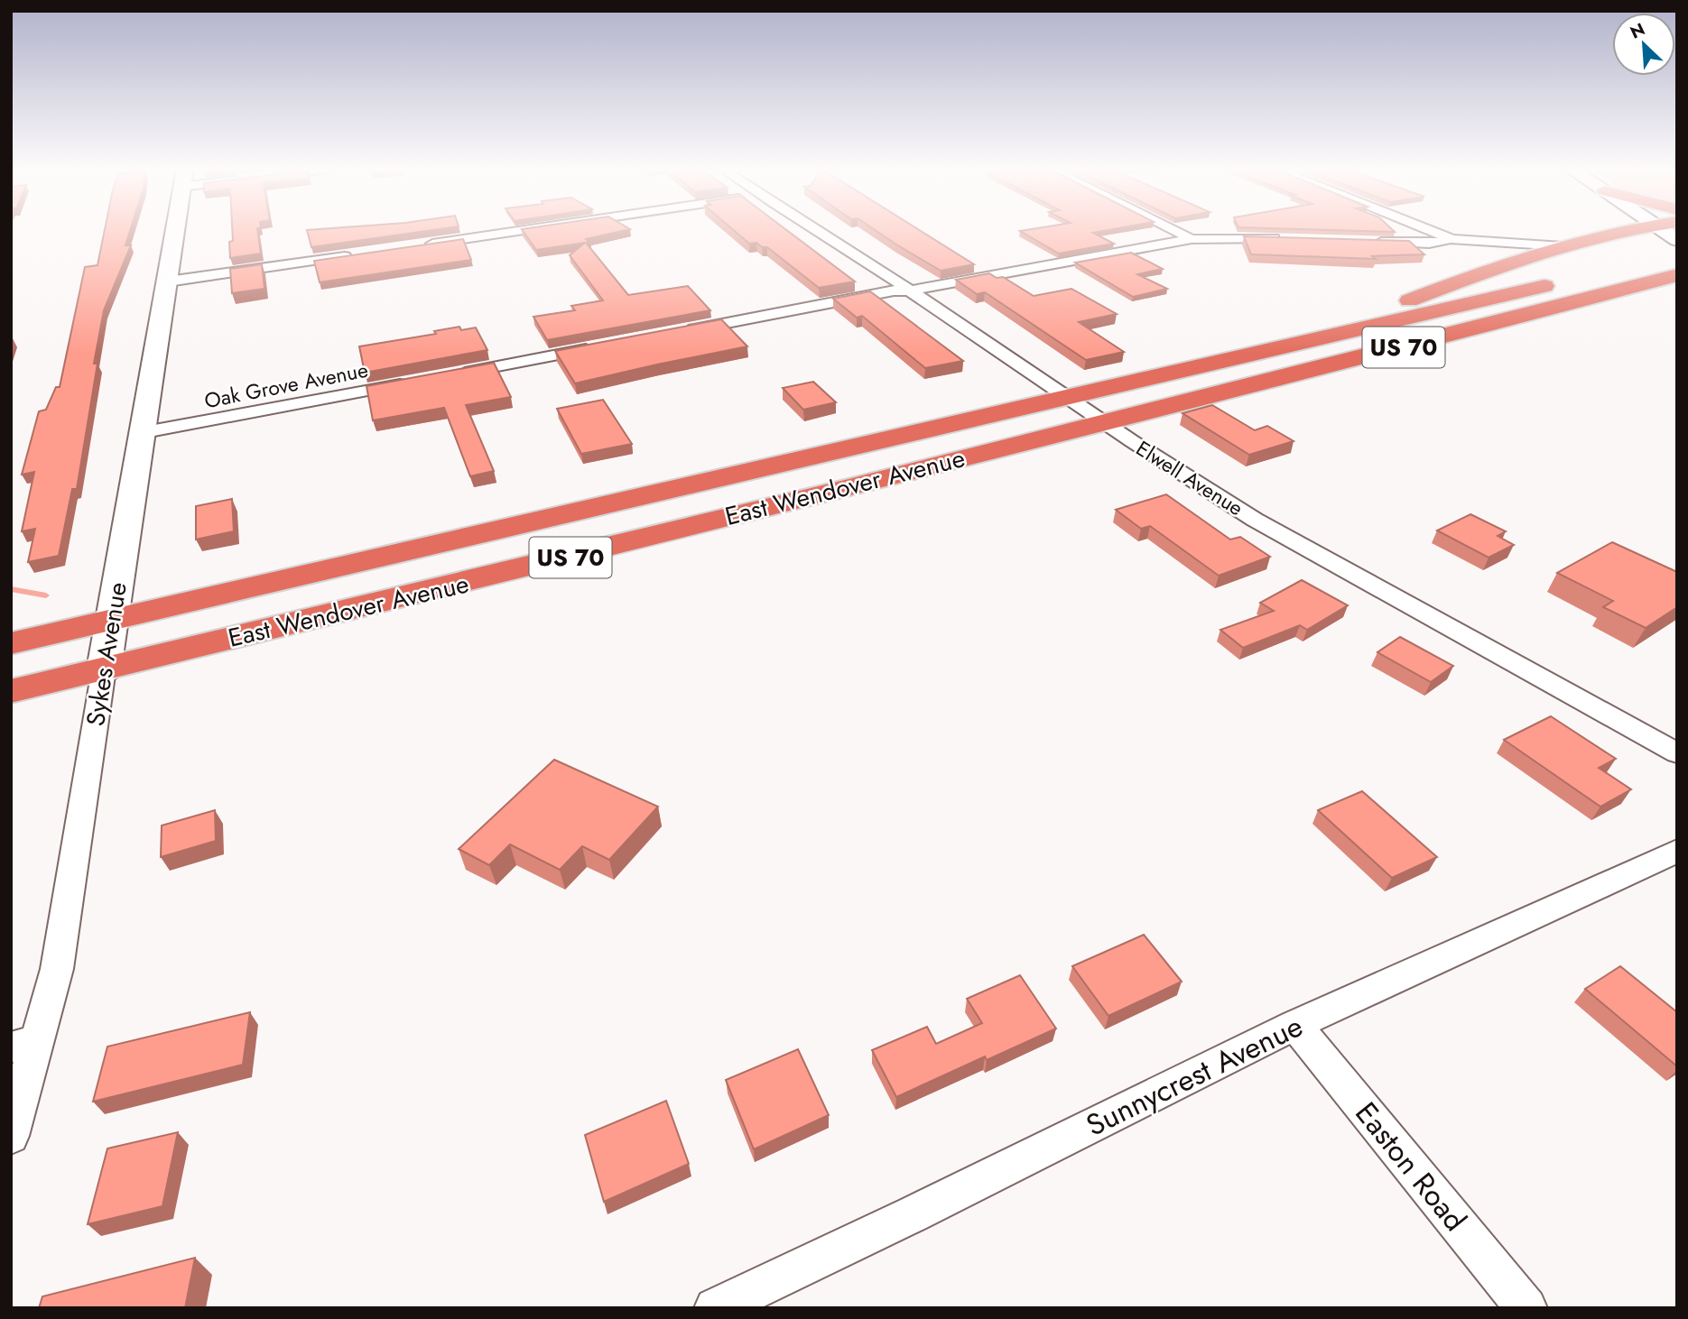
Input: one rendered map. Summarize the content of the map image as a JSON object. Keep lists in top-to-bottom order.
{
  "streets": {
    "highway": ["US 70", "East Wendover Avenue"],
    "street": [
      "Oak Grove Avenue",
      "Elwell Avenue",
      "Sykes Avenue",
      "Sunnycrest Avenue",
      "Easton Road"
    ]
  },
  "crossings": [
    ["Oak Grove Avenue", "Sykes Avenue"],
    ["Elwell Avenue", "East Wendover Avenue"],
    ["East Wendover Avenue", "Sykes Avenue"],
    ["Sunnycrest Avenue", "Easton Road"]
  ],
  "north": "top left"
}
